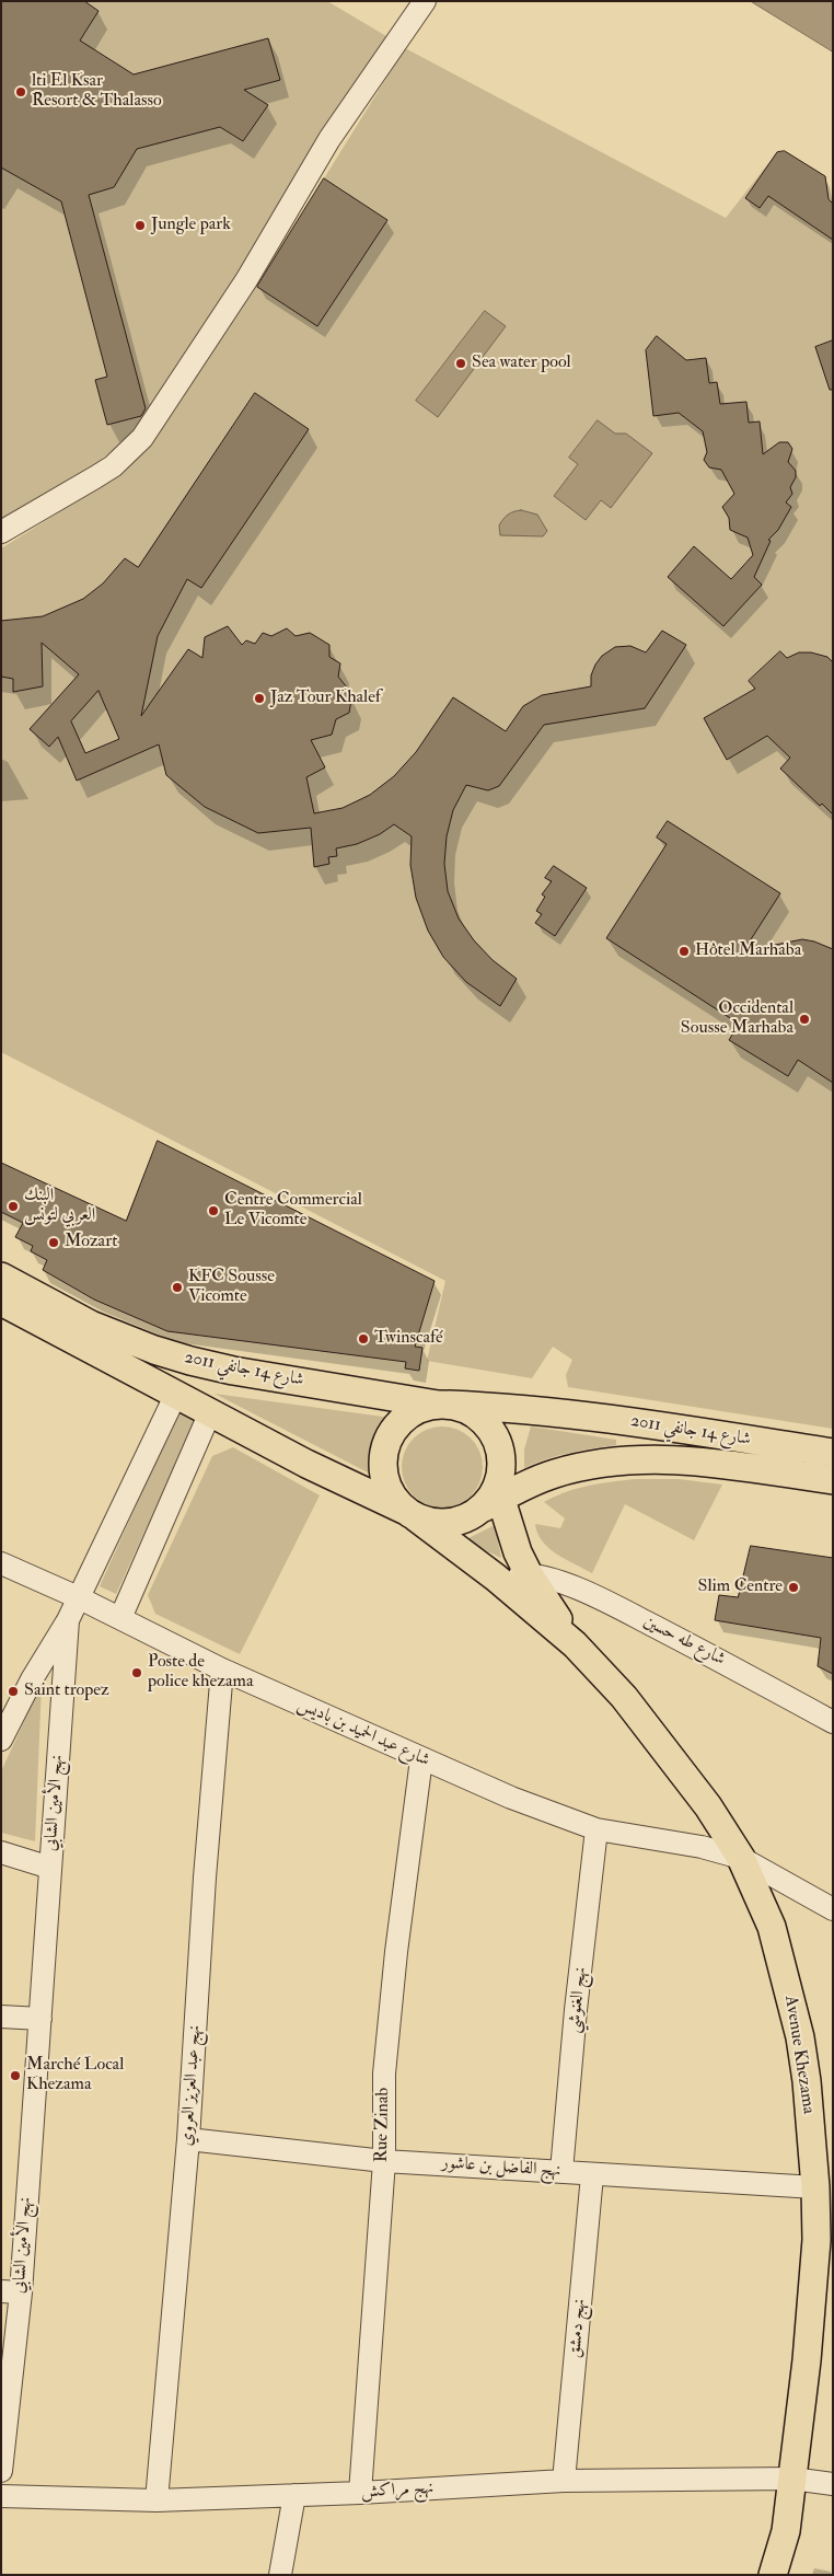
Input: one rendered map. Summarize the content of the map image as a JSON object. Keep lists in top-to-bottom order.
{
  "streets": {
    "main road": ["شارع 14 جانفي 2011", "Avenue Khezama"],
    "street": [
      "شارع طه حسين",
      "شارع عبد الحميد بن باديس",
      "نهج الأمين الشابي",
      "نهج الغنوشي",
      "نهج عبد العزيز العروي",
      "Rue Zinab",
      "نهج الفاضل بن عاشور",
      "نهج دمشق",
      "نهج مراكش"
    ]
  },
  "crossings": [
    ["شارع 14 جانفي 2011", "Avenue Khezama"],
    ["شارع طه حسين", "Avenue Khezama"],
    ["شارع عبد الحميد بن باديس", "نهج الغنوشي"],
    ["شارع عبد الحميد بن باديس", "Avenue Khezama"],
    ["شارع عبد الحميد بن باديس", "نهج عبد العزيز العروي"],
    ["شارع عبد الحميد بن باديس", "Rue Zinab"],
    ["نهج الغنوشي", "نهج الفاضل بن عاشور"],
    ["Avenue Khezama", "نهج الفاضل بن عاشور"],
    ["Avenue Khezama", "نهج مراكش"],
    ["نهج عبد العزيز العروي", "نهج الفاضل بن عاشور"],
    ["نهج عبد العزيز العروي", "نهج مراكش"],
    ["Rue Zinab", "نهج الفاضل بن عاشور"],
    ["Rue Zinab", "نهج مراكش"],
    ["نهج الفاضل بن عاشور", "نهج دمشق"],
    ["نهج دمشق", "نهج مراكش"]
  ],
  "places": [
    "lti El Ksar Resort & Thalasso",
    "Jungle park",
    "Sea water pool",
    "Jaz Tour Khalef",
    "Hôtel Marhaba",
    "Occidental Sousse Marhaba",
    "البنك العربي لتونس",
    "Centre Commercial Le Vicomte",
    "Mozart",
    "KFC Sousse Vicomte",
    "Twinscafé",
    "Slim Centre",
    "Poste de police khezama",
    "Saint tropez",
    "Marché Local Khezama"
  ]
}
